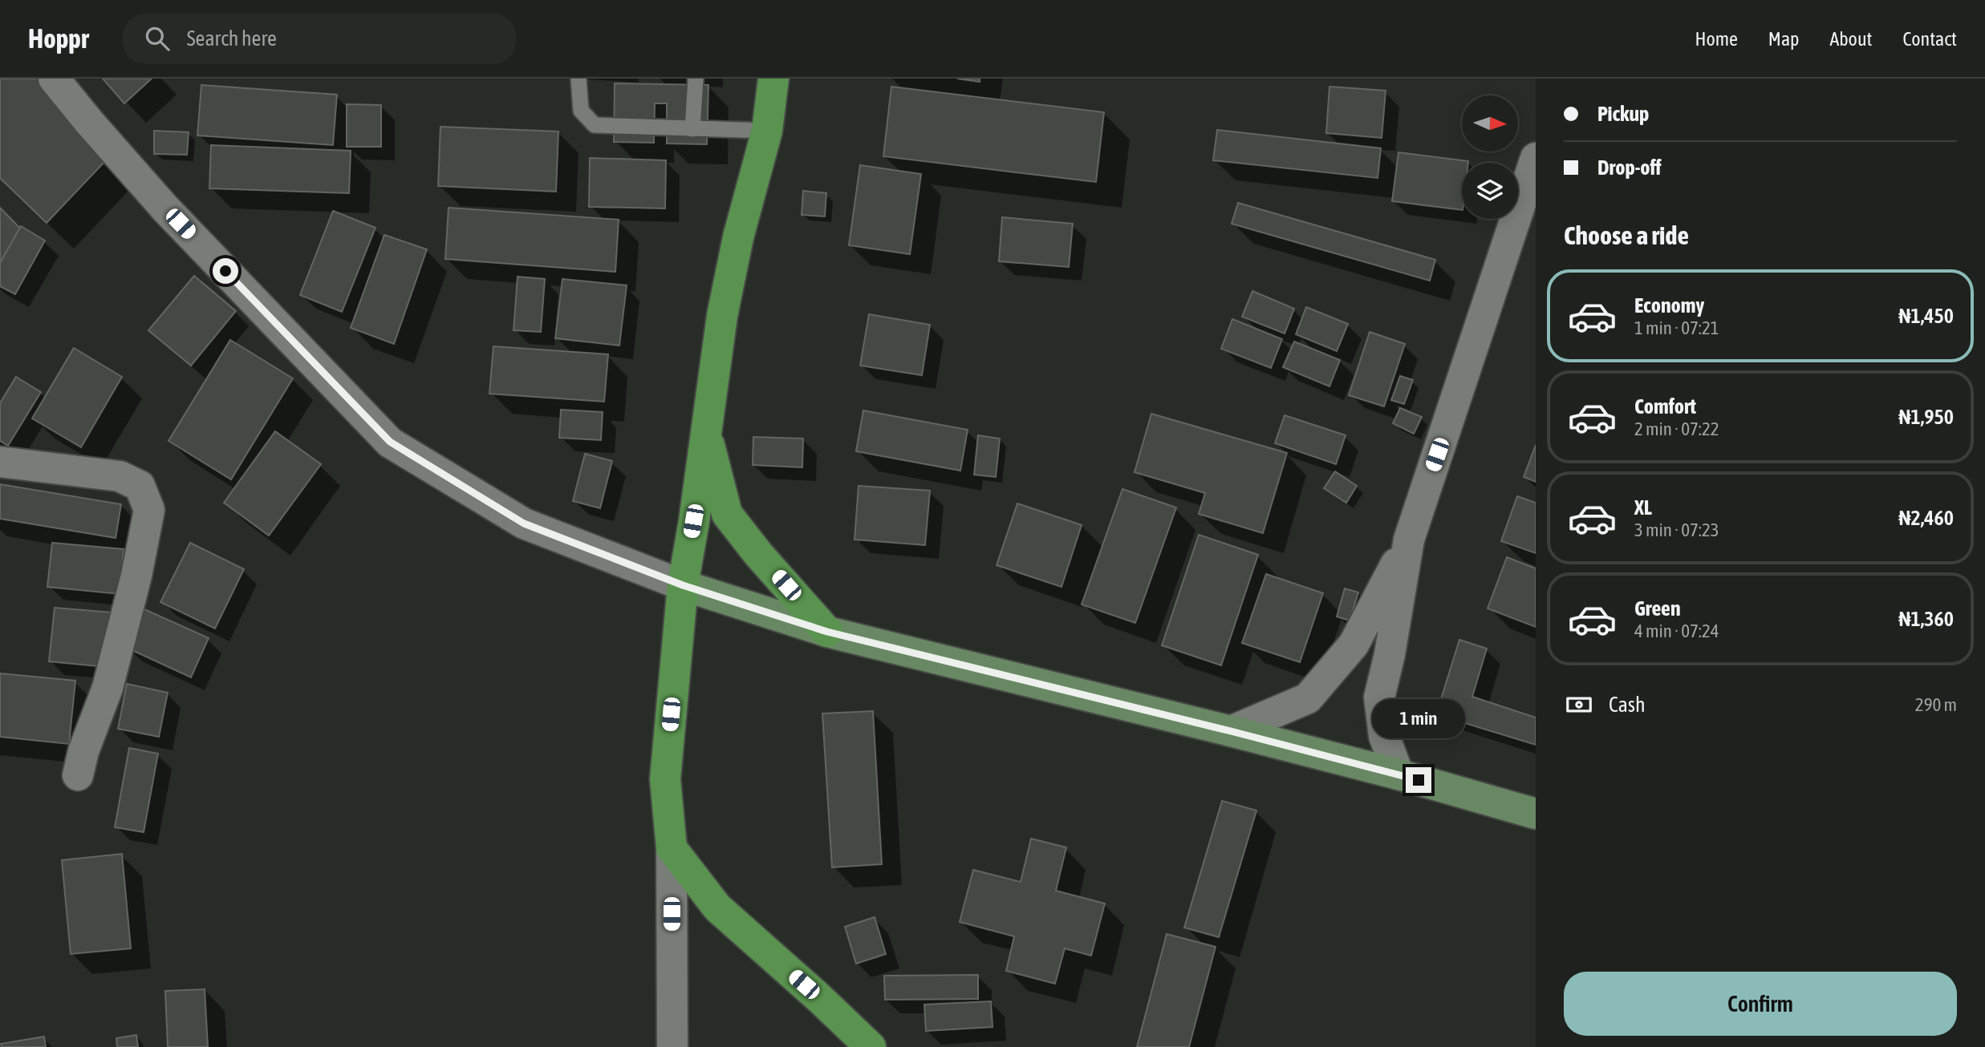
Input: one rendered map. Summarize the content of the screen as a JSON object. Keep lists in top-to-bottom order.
{
  "north": "right",
  "page": {
    "header": "Hoppr",
    "search": "Search here",
    "nav": [
      "Home",
      "Map",
      "About",
      "Contact"
    ],
    "banner": ["Pickup", "Drop-off"],
    "heading": "Choose a ride",
    "list": [
      {
        "name": "Economy",
        "note": "1 min · 07:21",
        "value": "₦1,450"
      },
      {
        "name": "Comfort",
        "note": "2 min · 07:22",
        "value": "₦1,950"
      },
      {
        "name": "XL",
        "note": "3 min · 07:23",
        "value": "₦2,460"
      },
      {
        "name": "Green",
        "note": "4 min · 07:24",
        "value": "₦1,360"
      }
    ],
    "pay": ["Cash", "290 m"],
    "bubble": "1 min",
    "buttons": "Confirm"
  }
}
